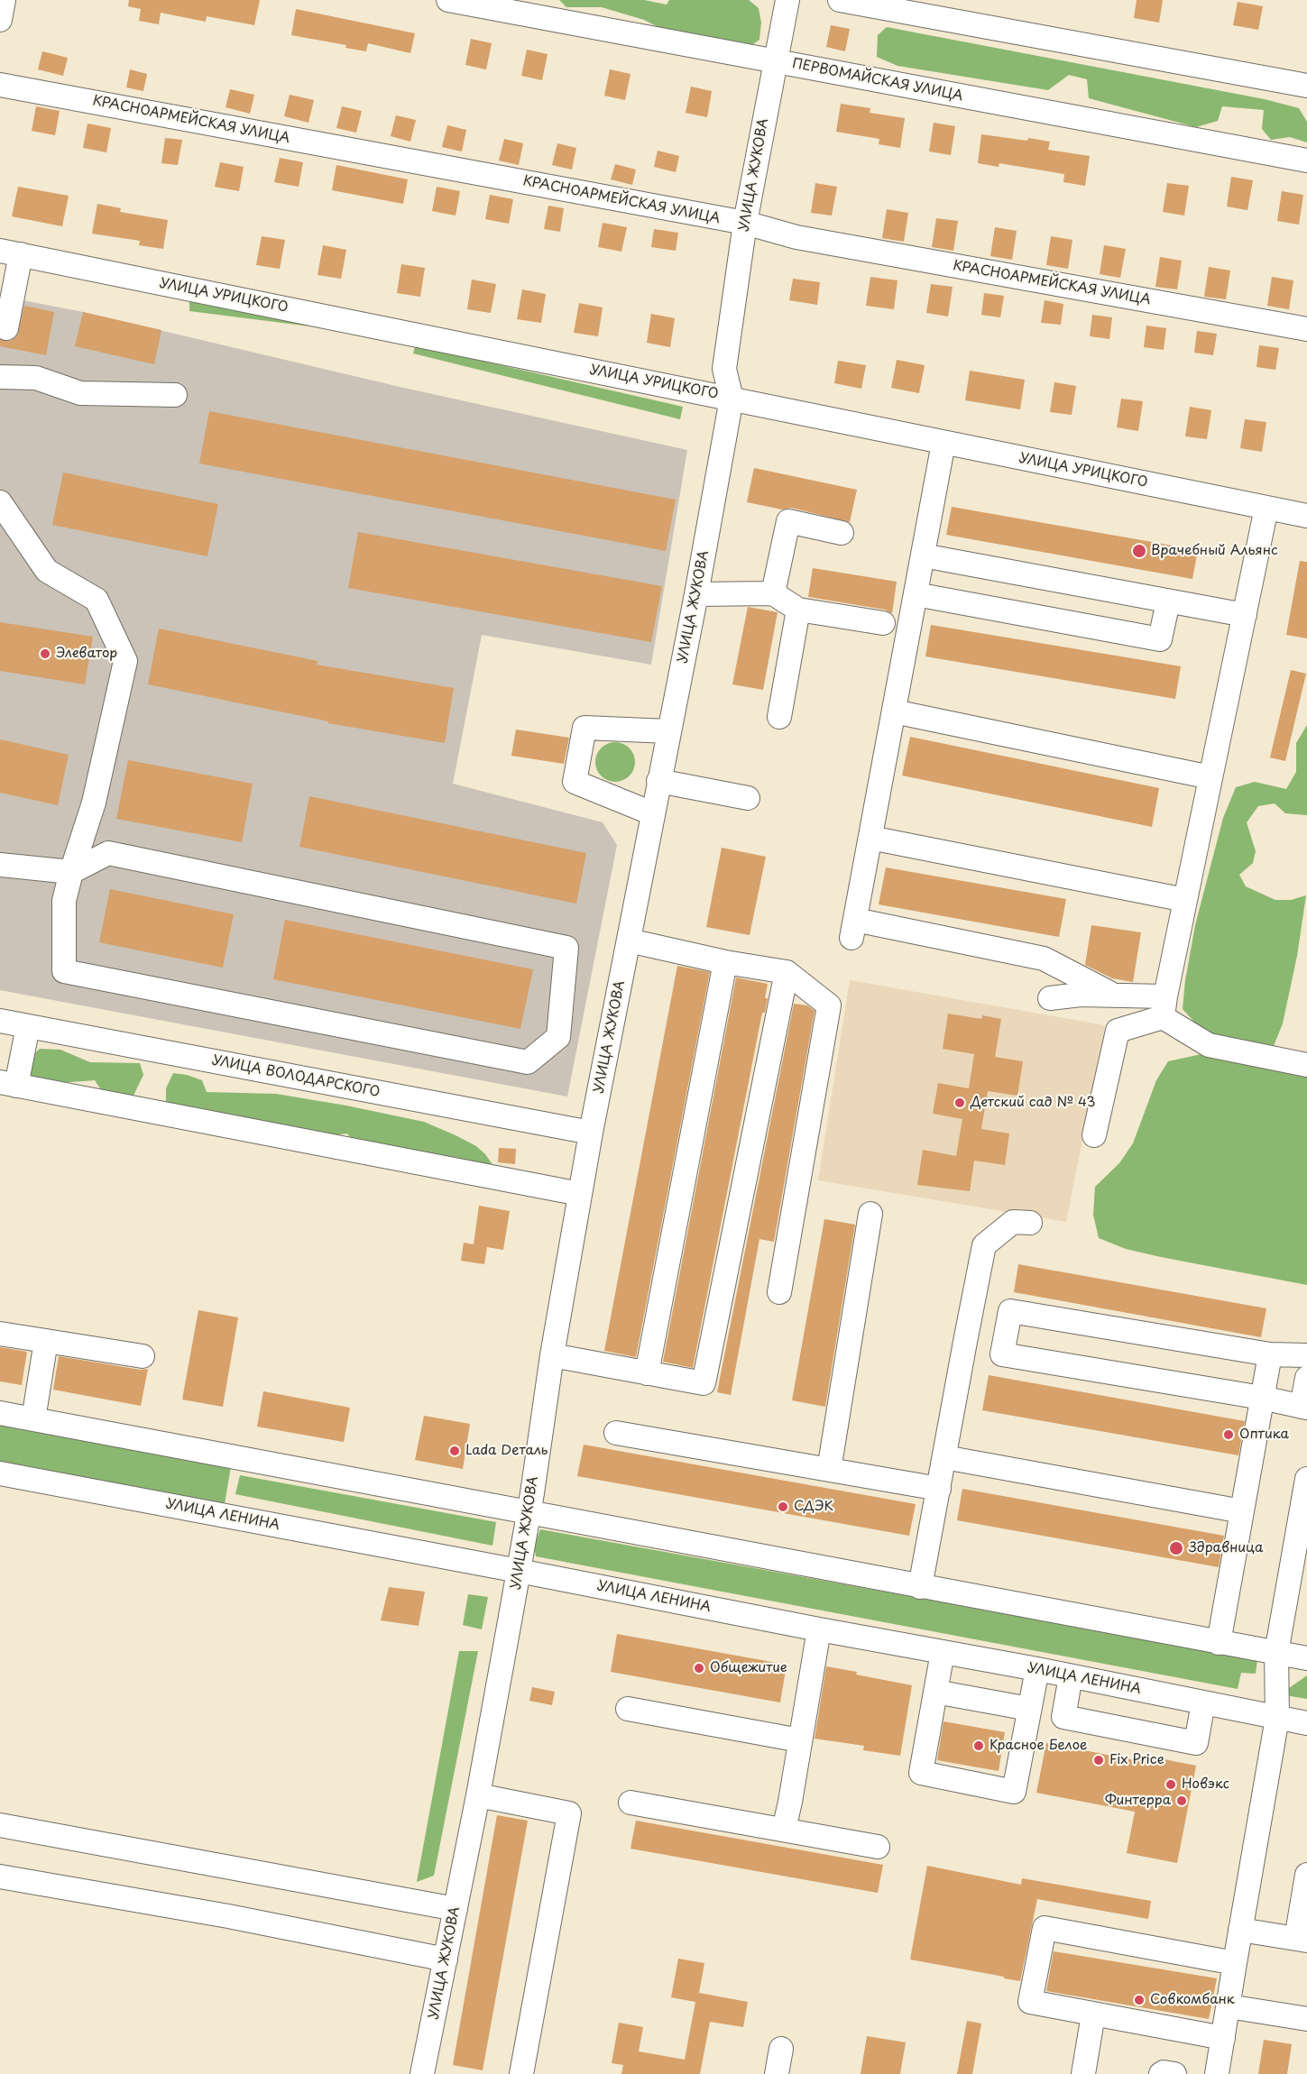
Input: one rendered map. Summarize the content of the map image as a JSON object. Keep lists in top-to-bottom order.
{
  "streets": {
    "street": [
      "ПЕРВОМАЙСКАЯ УЛИЦА",
      "КРАСНОАРМЕЙСКАЯ УЛИЦА",
      "УЛИЦА ЖУКОВА",
      "УЛИЦА УРИЦКОГО",
      "УЛИЦА ВОЛОДАРСКОГО",
      "УЛИЦА ЛЕНИНА"
    ]
  },
  "crossings": [
    ["ПЕРВОМАЙСКАЯ УЛИЦА", "УЛИЦА ЖУКОВА"],
    ["КРАСНОАРМЕЙСКАЯ УЛИЦА", "УЛИЦА ЖУКОВА"],
    ["УЛИЦА ЖУКОВА", "УЛИЦА УРИЦКОГО"],
    ["УЛИЦА ЖУКОВА", "УЛИЦА ВОЛОДАРСКОГО"],
    ["УЛИЦА ЖУКОВА", "УЛИЦА ЛЕНИНА"]
  ],
  "places": [
    "Врачебный Альянс",
    "Элеватор",
    "Детский сад № 43",
    "Оптика",
    "Lada Dеталь",
    "СДЭК",
    "Здравница",
    "Общежитие",
    "Красное Белое",
    "Fix Price",
    "Новэкс",
    "Финтерра",
    "Совкомбанк"
  ]
}
